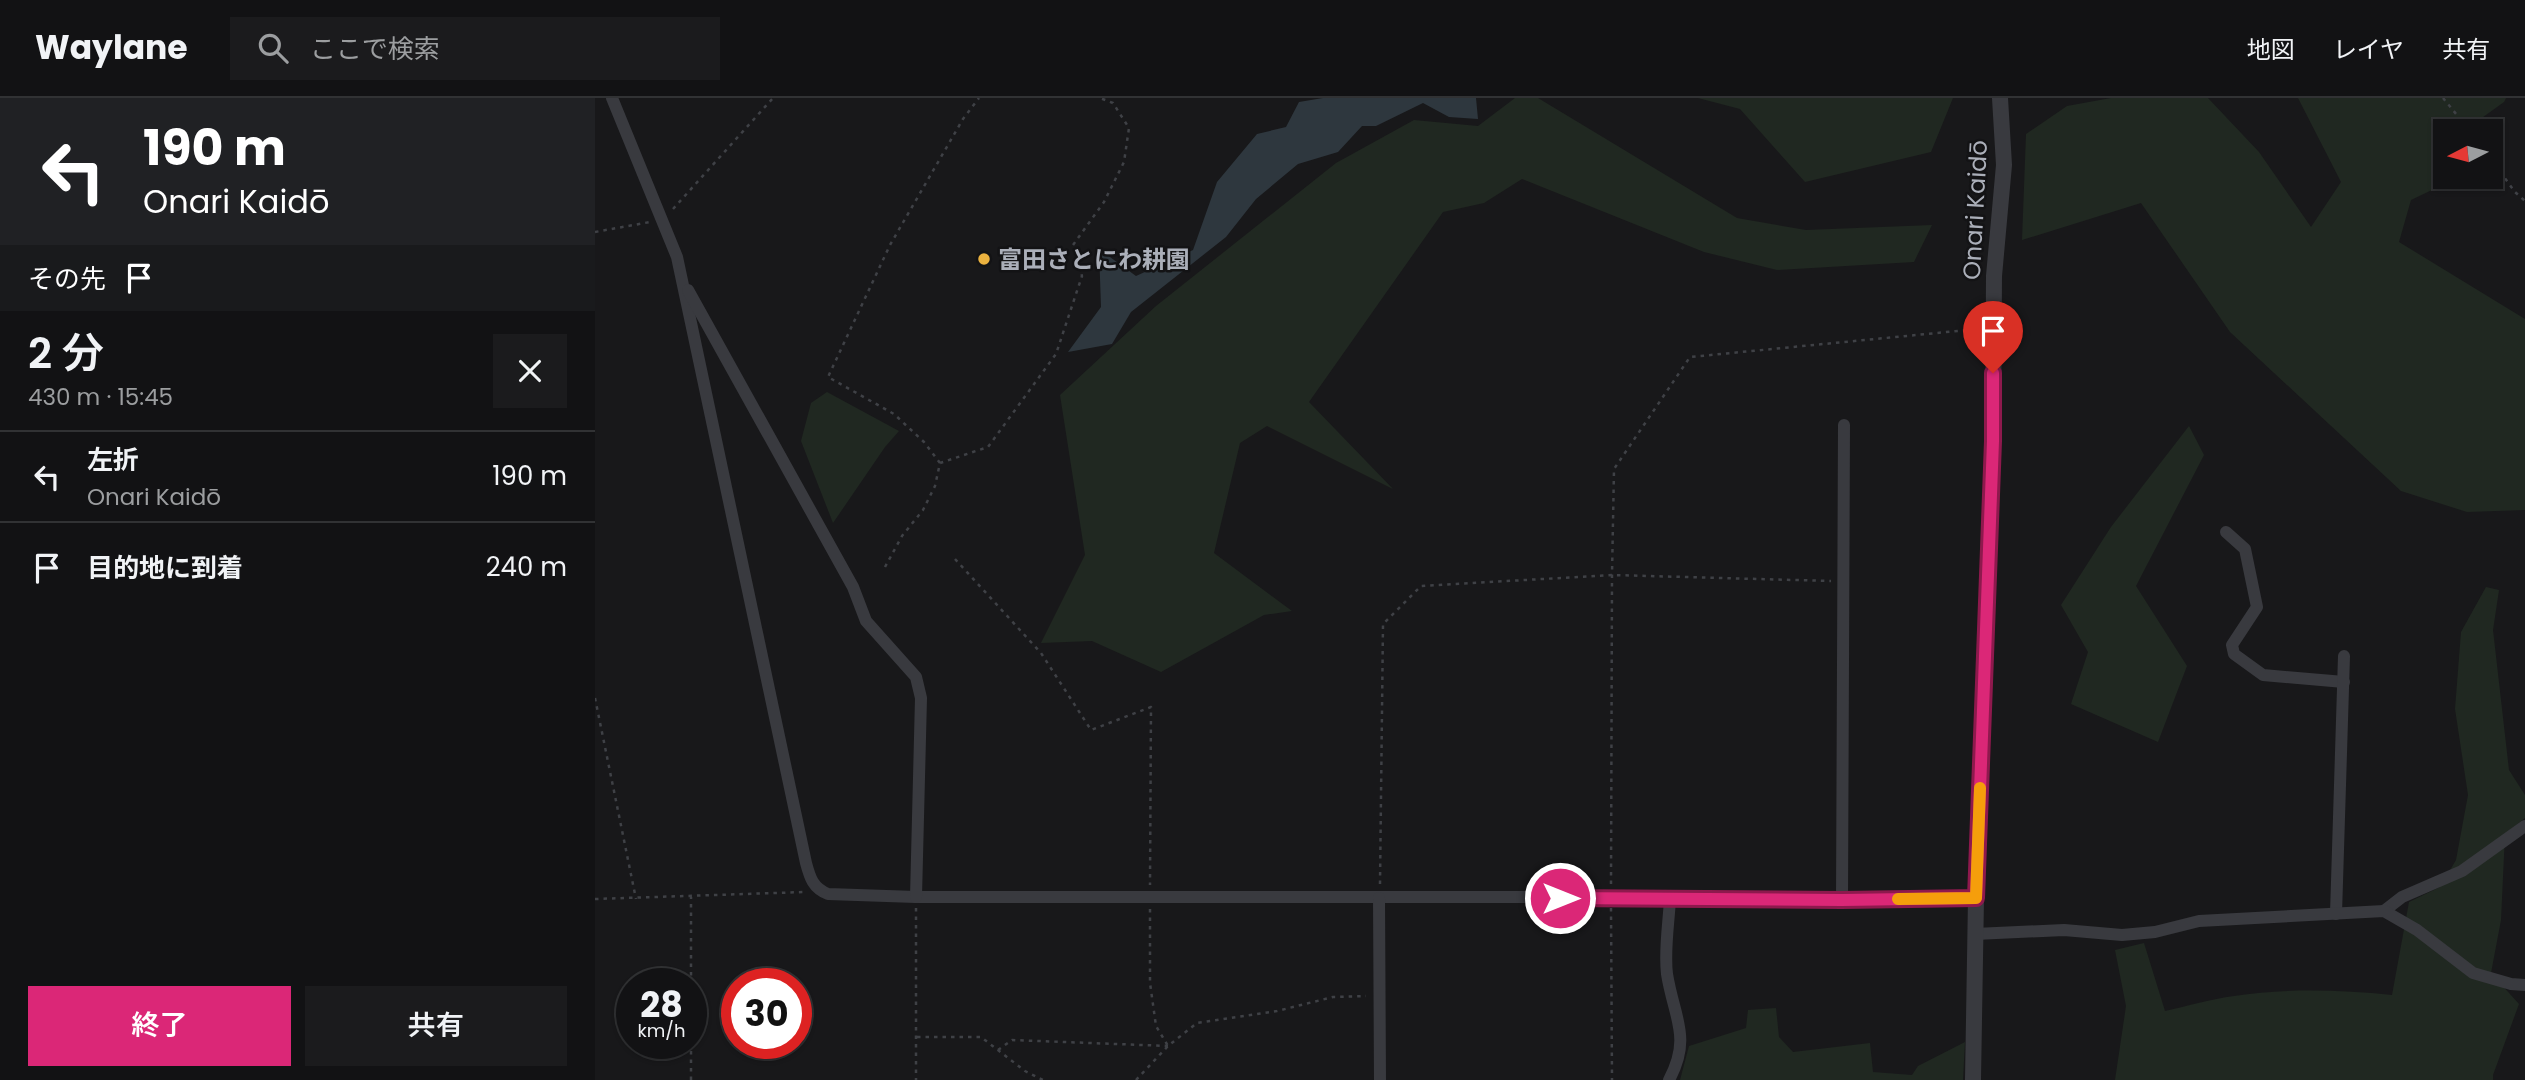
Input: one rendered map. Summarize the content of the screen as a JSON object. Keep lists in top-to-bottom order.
{
  "streets": {
    "street": ["Onari Kaidō"]
  },
  "places": ["富田さとにわ耕園"],
  "north": "left",
  "page": {
    "header": "Waylane",
    "search": "ここで検索",
    "nav": ["地図", "レイヤ", "共有"],
    "turn": ["190 m", "Onari Kaidō"],
    "then": "その先",
    "heading": ["2 分", "430 m · 15:45"],
    "list": [
      {
        "name": "左折",
        "note": "Onari Kaidō",
        "value": "190 m"
      },
      {
        "name": "目的地に到着",
        "value": "240 m"
      }
    ],
    "speed": "28 km/h",
    "limit": "30",
    "buttons": ["終了", "共有"]
  }
}
